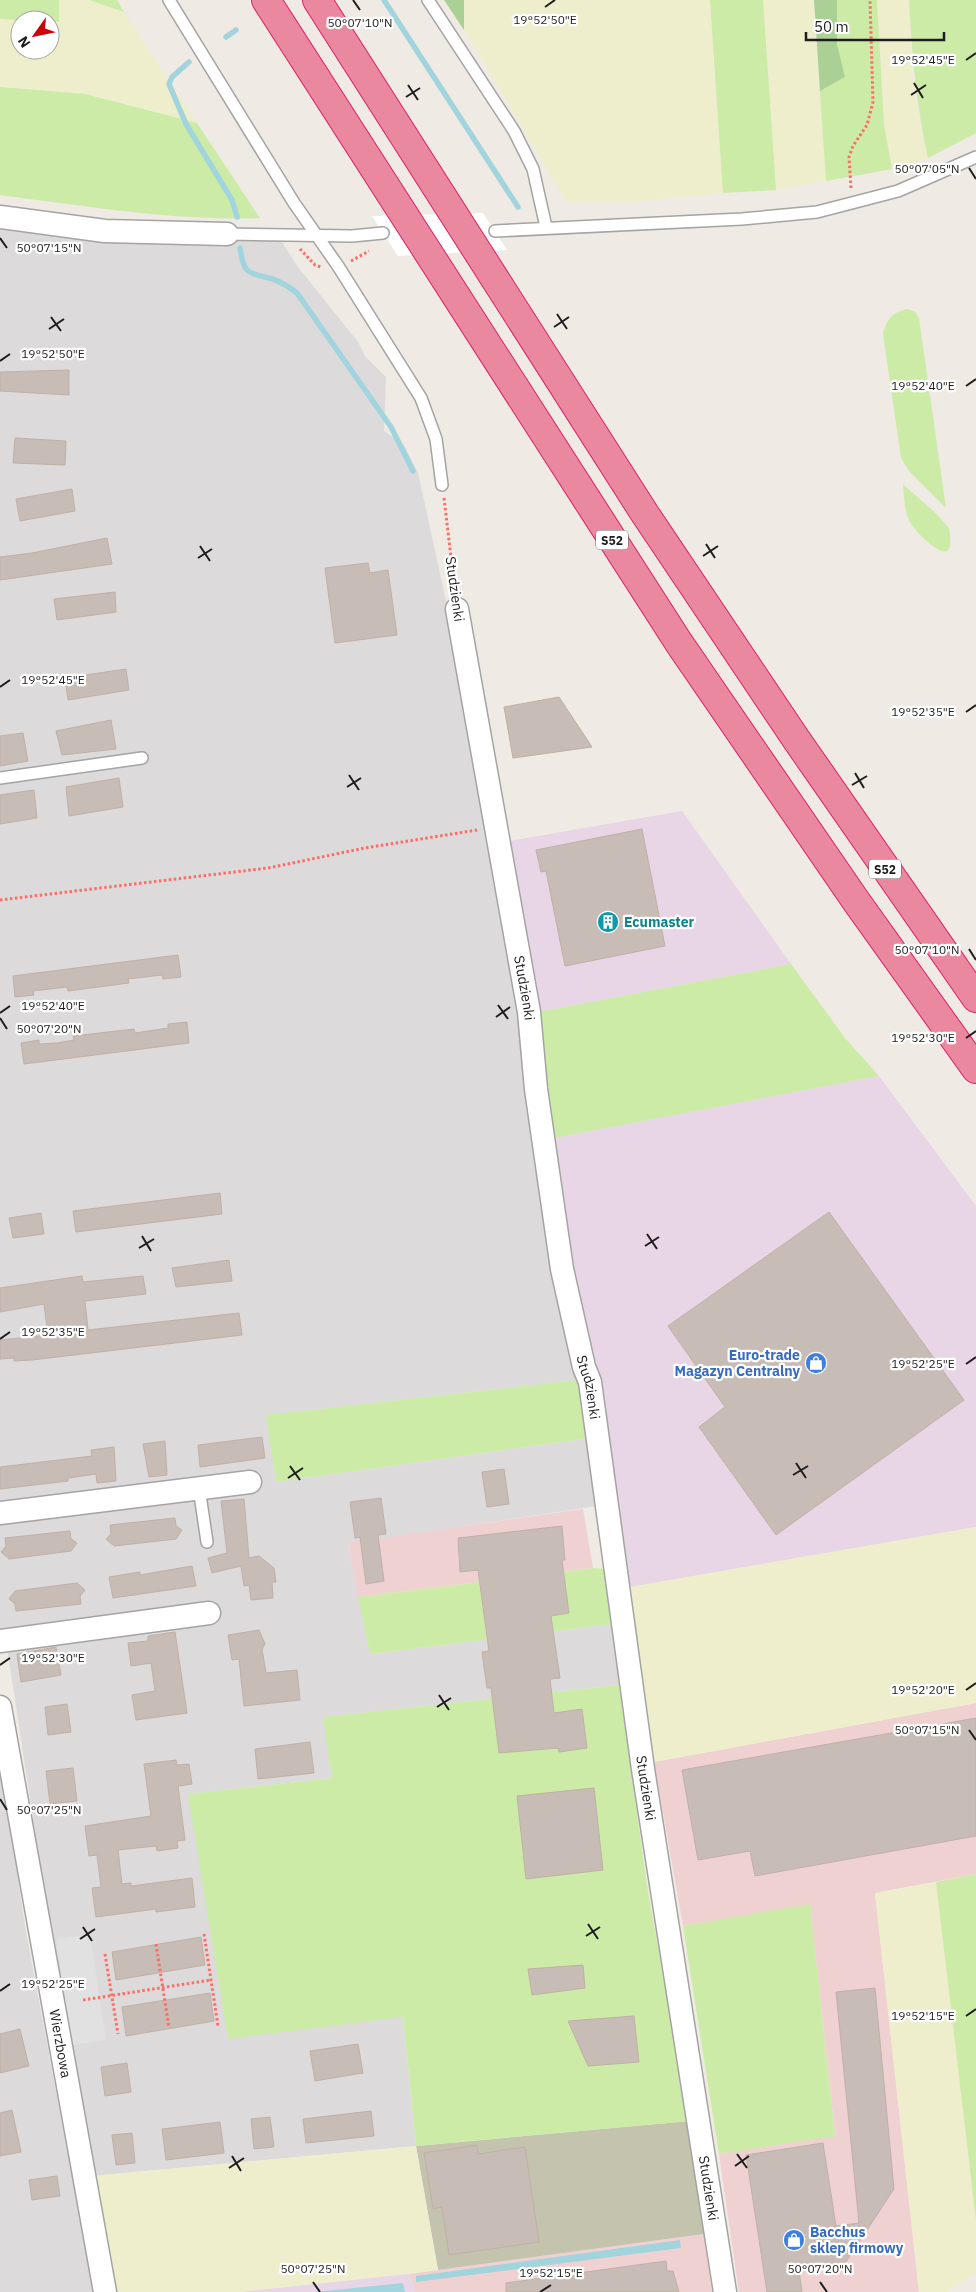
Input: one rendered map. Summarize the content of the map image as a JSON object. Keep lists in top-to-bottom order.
{
  "streets": {
    "highway": ["S52"],
    "street": ["Studzienki", "Wierzbowa"]
  },
  "places": {
    "building": ["Ecumaster"],
    "shop": ["Euro-trade Magazyn Centralny", "Bacchus sklep firmowy"]
  },
  "scale_bar": "50 m",
  "north": "bottom left",
  "coordinates": [
    "19°52'50\"E",
    "50°07'10\"N",
    "19°52'45\"E",
    "50°07'05\"N",
    "50°07'15\"N",
    "19°52'40\"E",
    "19°52'35\"E",
    "50°07'20\"N",
    "19°52'30\"E",
    "19°52'25\"E",
    "19°52'20\"E",
    "50°07'25\"N",
    "19°52'15\"E"
  ]
}
